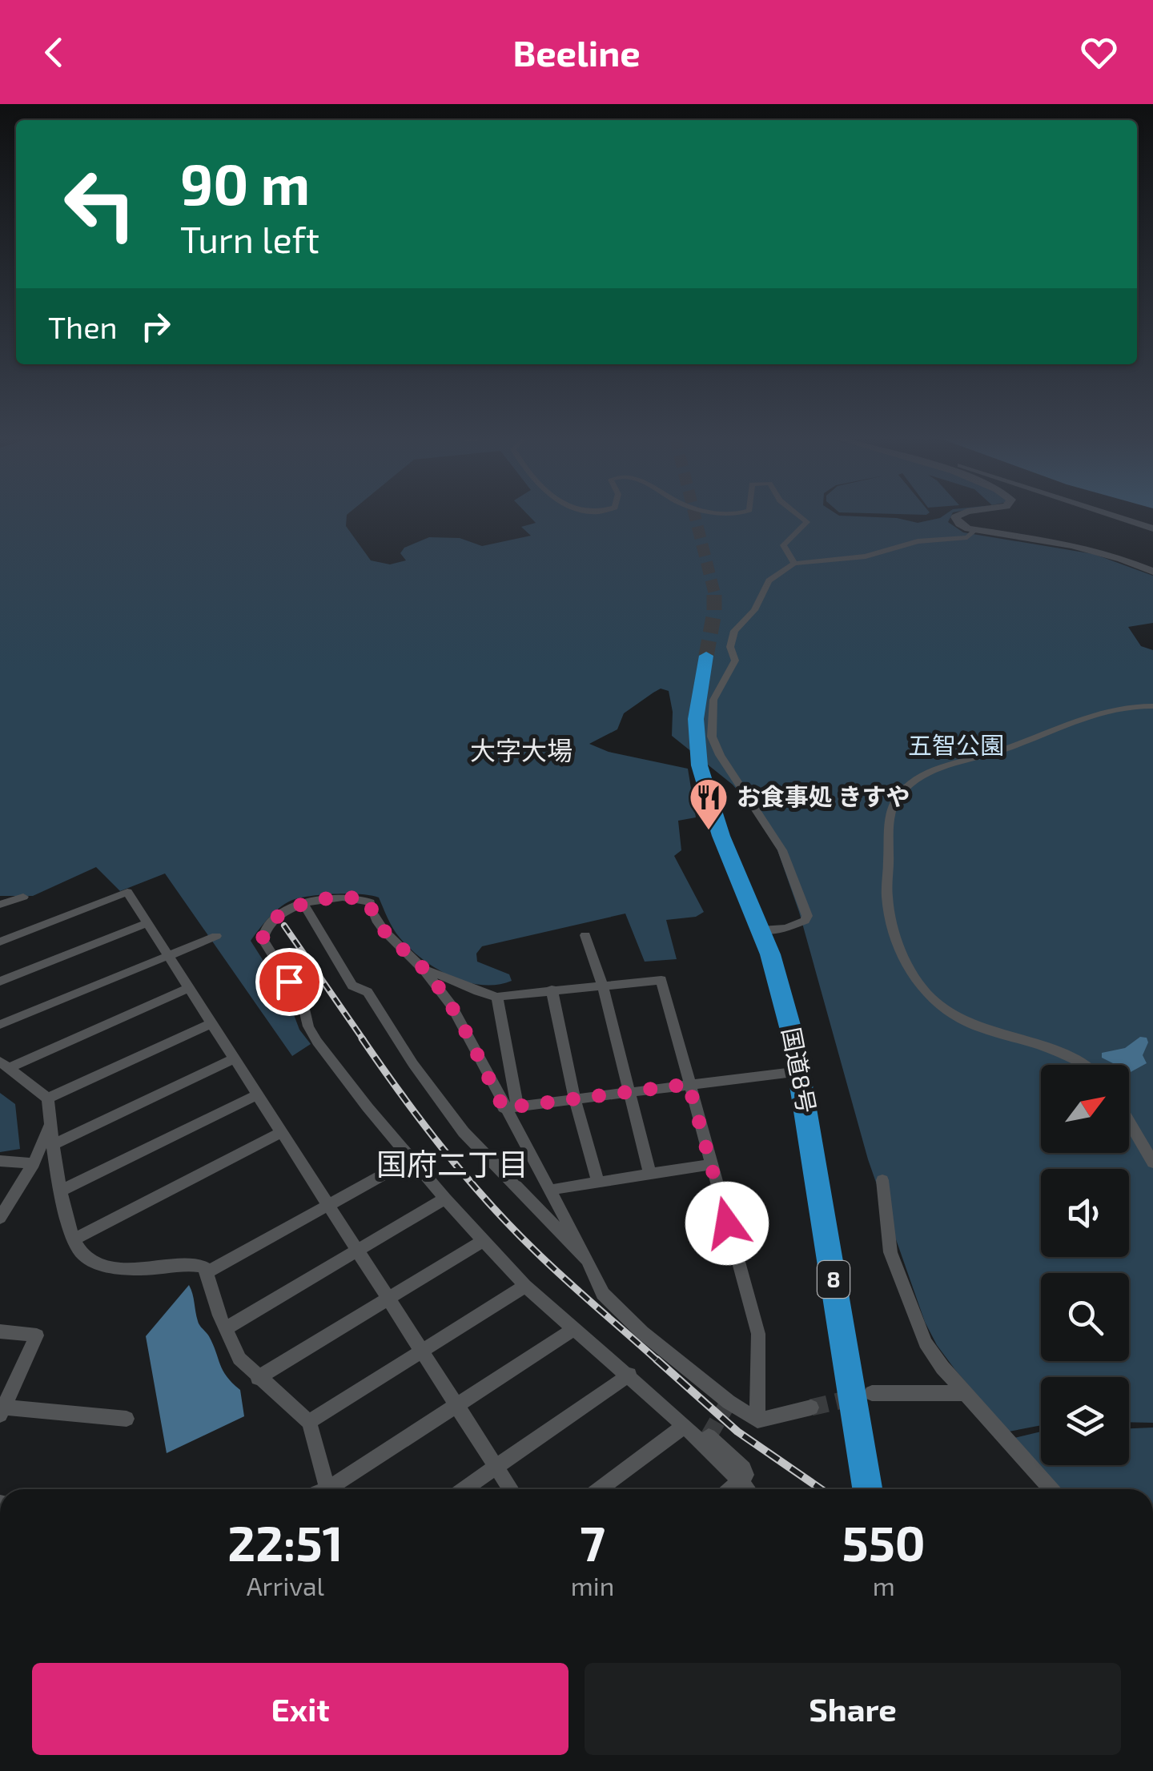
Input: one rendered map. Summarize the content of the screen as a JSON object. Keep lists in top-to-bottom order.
{
  "streets": {
    "highway": ["国道8号", "8"]
  },
  "districts": ["大字大場", "国府二丁目"],
  "parks": ["五智公園"],
  "places": {
    "restaurant": ["お食事処 きすや"]
  },
  "north": "top right",
  "page": {
    "header": "Beeline",
    "turn": ["90 m", "Turn left"],
    "then": "Then",
    "eta": [
      "22:51",
      "Arrival",
      "7",
      "min",
      "550",
      "m"
    ],
    "buttons": ["Exit", "Share"]
  }
}
